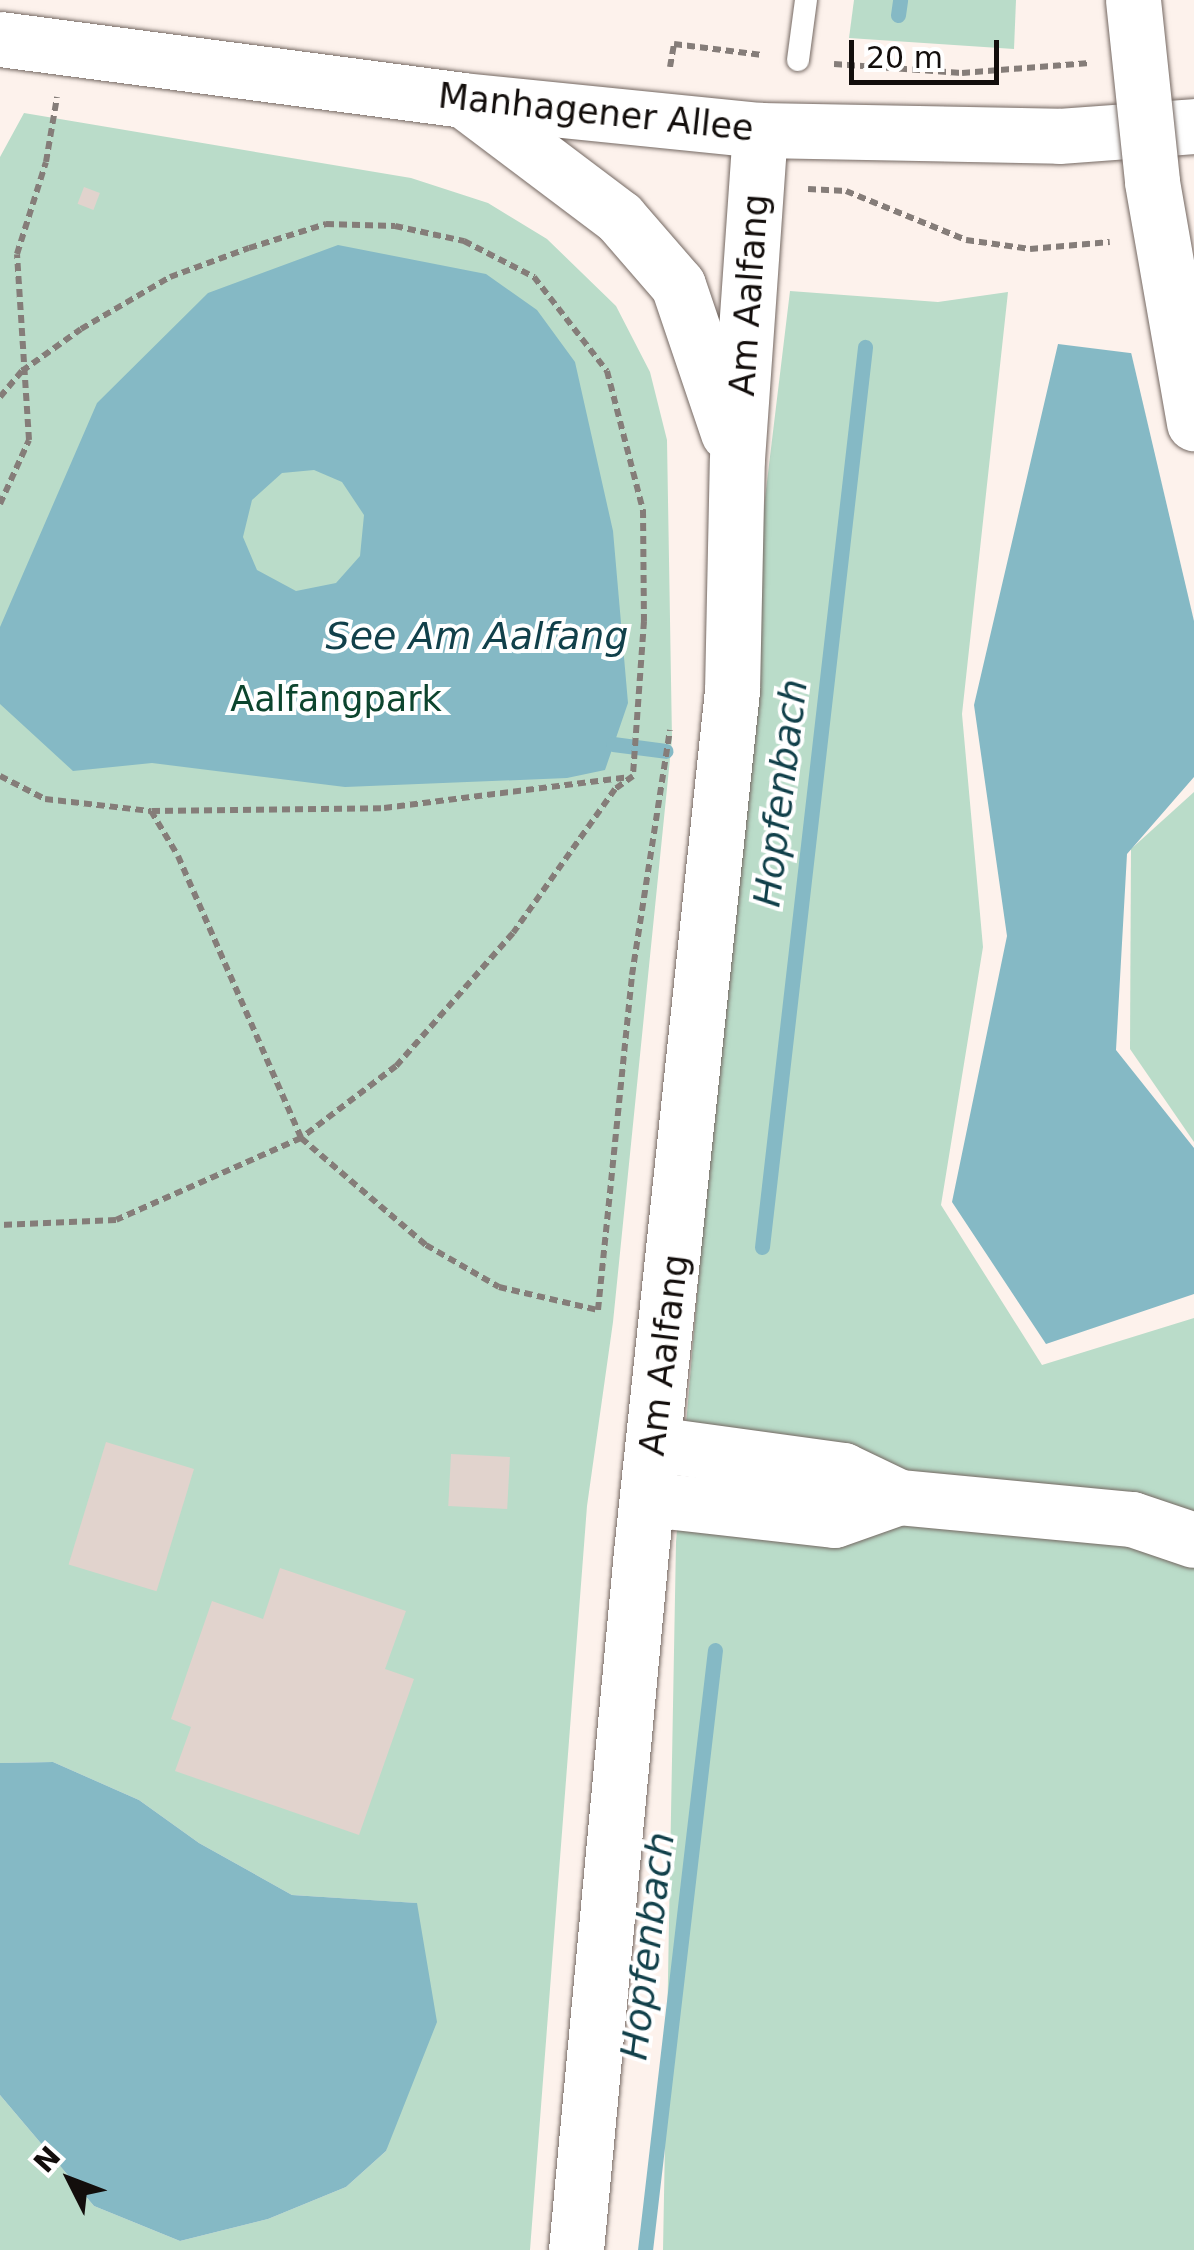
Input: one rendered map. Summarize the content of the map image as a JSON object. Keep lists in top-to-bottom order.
{
  "streets": {
    "main road": ["Manhagener Allee", "Am Aalfang"]
  },
  "crossings": [
    ["Manhagener Allee", "Am Aalfang"]
  ],
  "water": ["See Am Aalfang", "Hopfenbach"],
  "parks": ["Aalfangpark"],
  "scale_bar": "20 m",
  "north": "top left"
}
